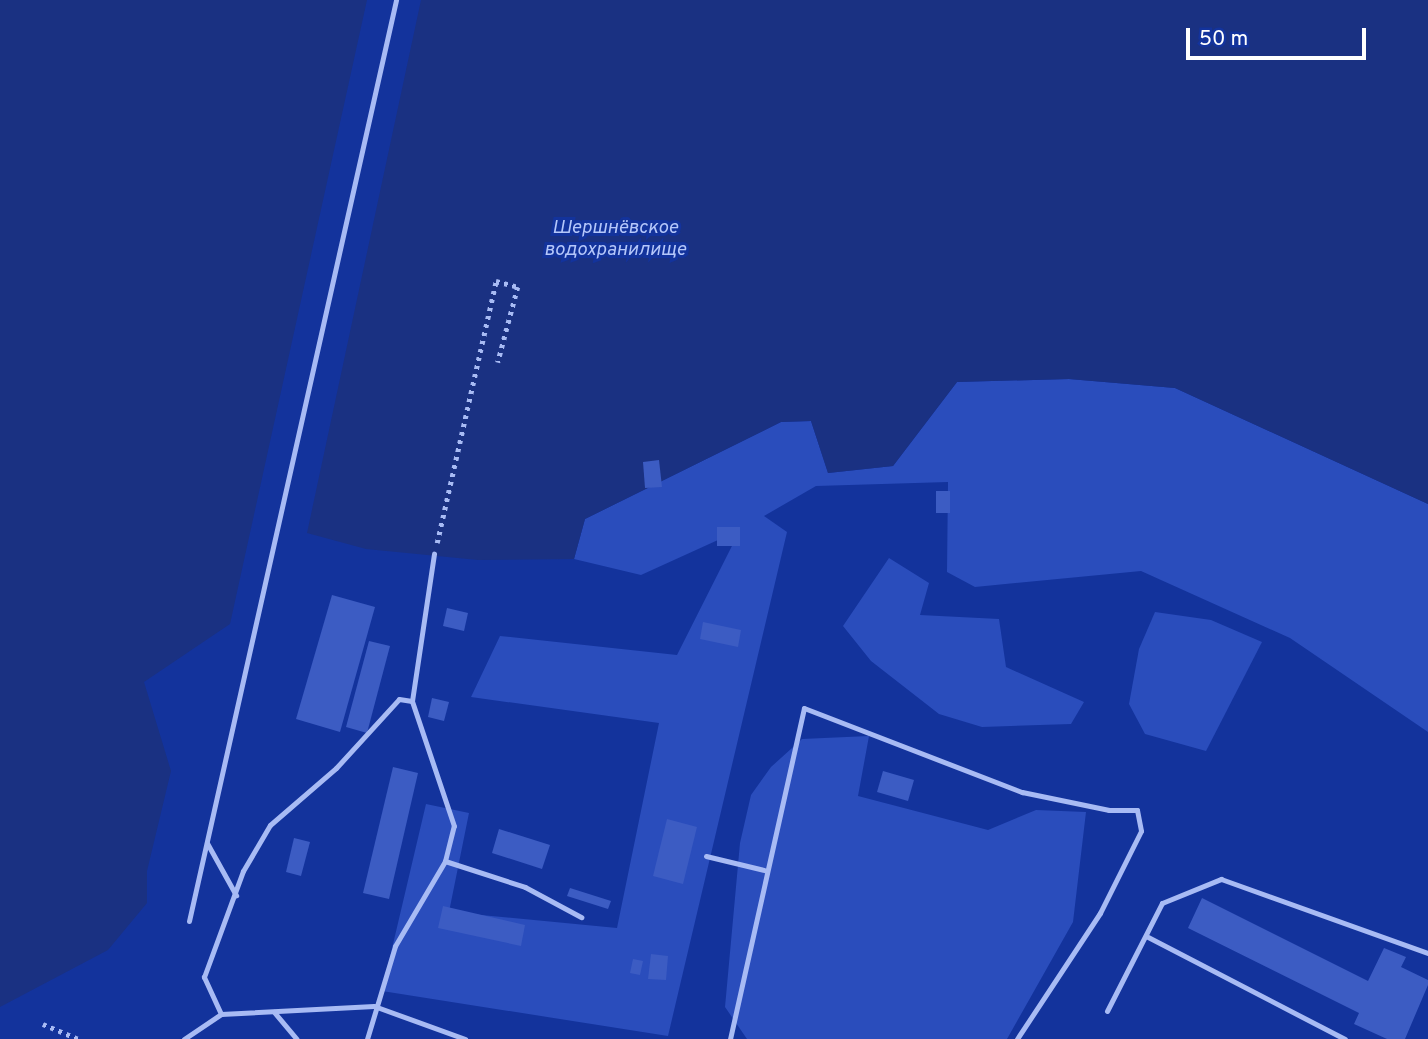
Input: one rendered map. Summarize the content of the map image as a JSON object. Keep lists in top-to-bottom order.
{
  "water": ["Шершнёвское водохранилище"],
  "scale_bar": "50 m"
}
